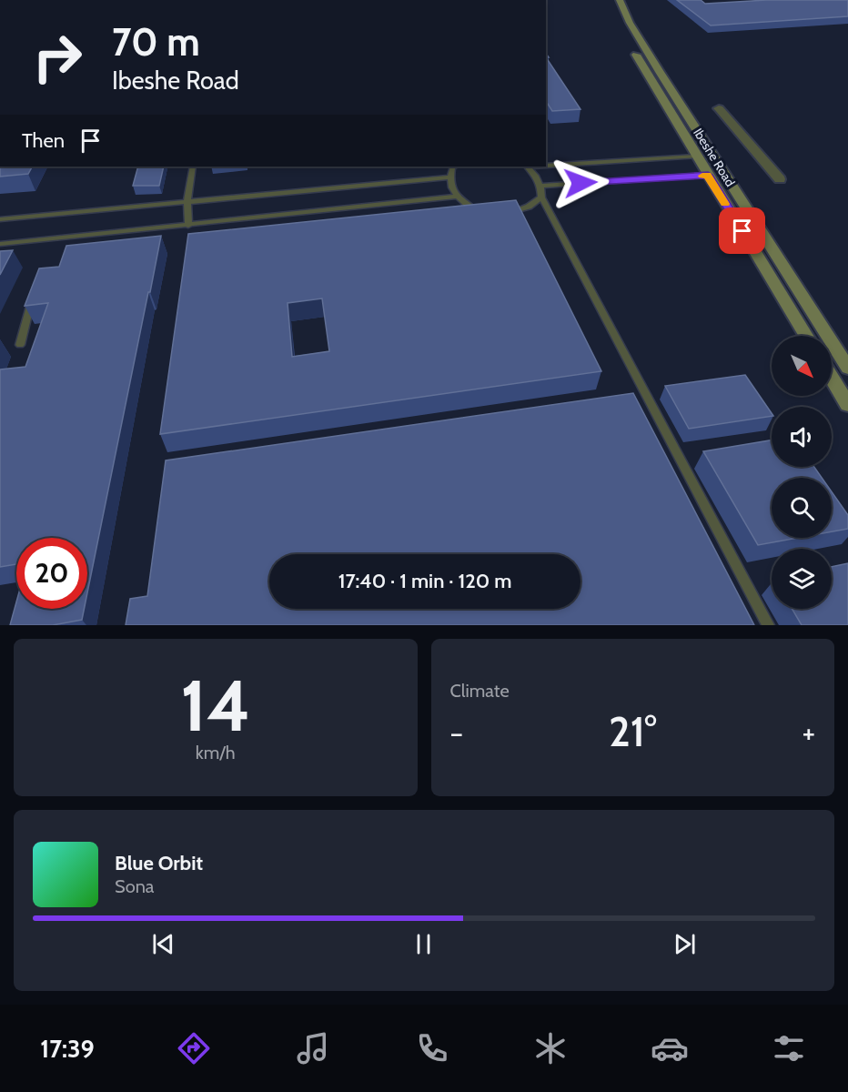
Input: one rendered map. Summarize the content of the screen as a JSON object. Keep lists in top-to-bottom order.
{
  "streets": {
    "main road": ["Ibeshe Road"]
  },
  "north": "bottom right",
  "page": {
    "turn": ["70 m", "Ibeshe Road"],
    "then": "Then",
    "limit": "20",
    "trip": "17:40 · 1 min · 120 m",
    "tile": [
      ["14", "km/h"],
      "Climate"
    ],
    "heat": ["−", "21°", "+"],
    "song": ["Blue Orbit", "Sona"],
    "tabs": "17:39"
  }
}
